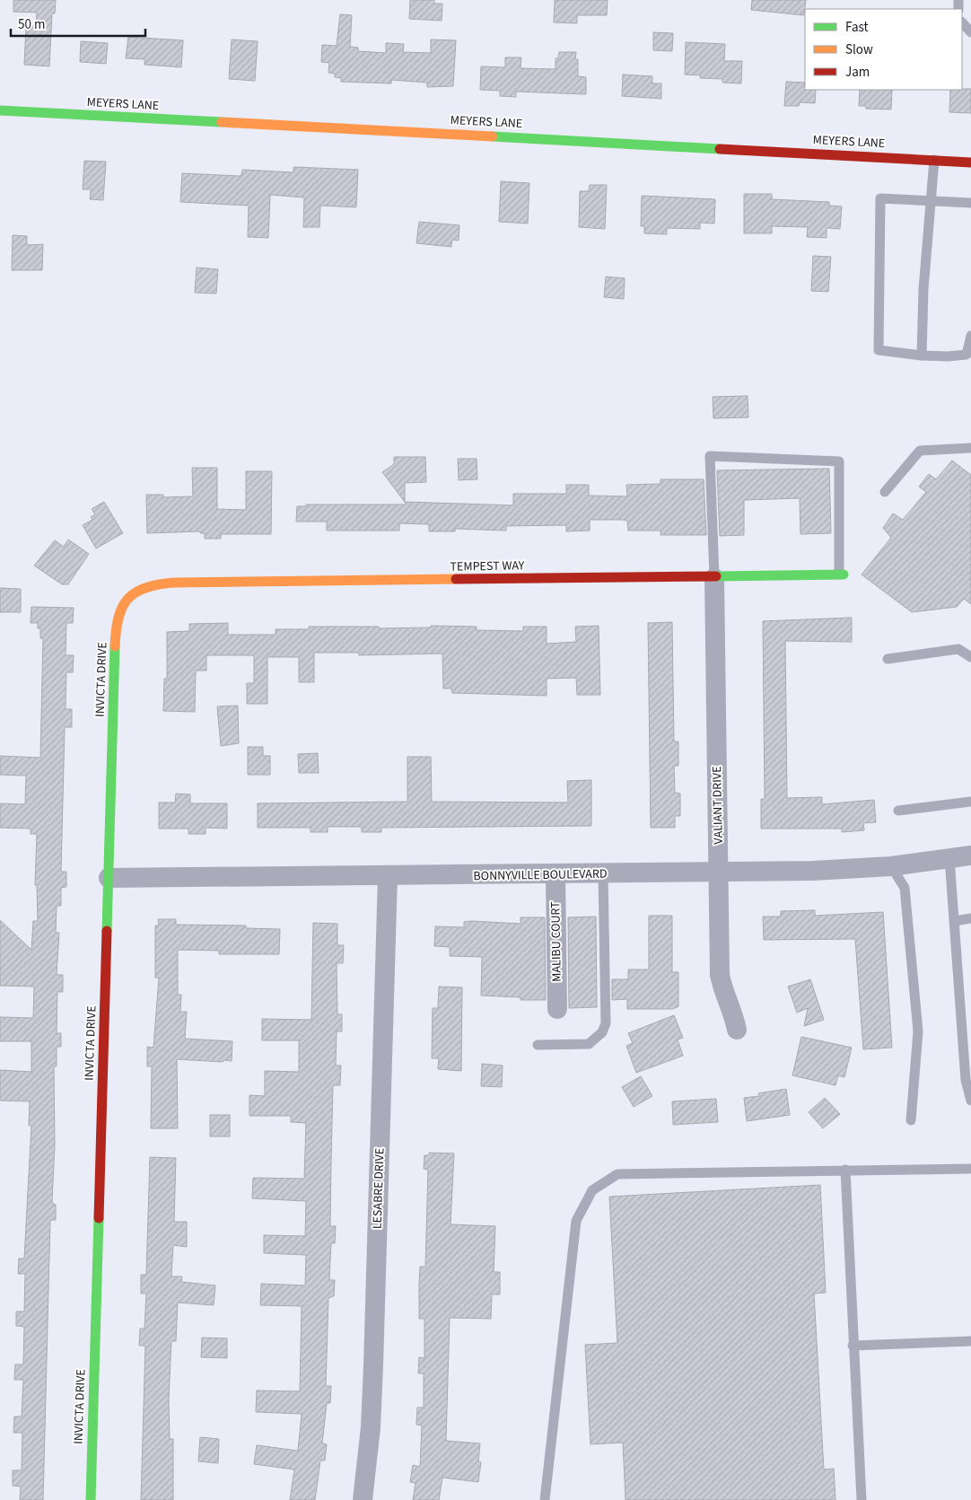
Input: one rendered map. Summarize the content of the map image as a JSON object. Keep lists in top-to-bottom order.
{
  "streets": {
    "street": [
      "MEYERS LANE",
      "TEMPEST WAY",
      "INVICTA DRIVE",
      "VALIANT DRIVE",
      "BONNYVILLE BOULEVARD",
      "MALIBU COURT",
      "LESABRE DRIVE"
    ]
  },
  "crossings": [
    ["TEMPEST WAY", "INVICTA DRIVE"],
    ["TEMPEST WAY", "VALIANT DRIVE"],
    ["INVICTA DRIVE", "BONNYVILLE BOULEVARD"],
    ["VALIANT DRIVE", "BONNYVILLE BOULEVARD"],
    ["BONNYVILLE BOULEVARD", "MALIBU COURT"],
    ["BONNYVILLE BOULEVARD", "LESABRE DRIVE"]
  ],
  "legend": ["Fast", "Slow", "Jam"],
  "scale_bar": "50 m"
}
